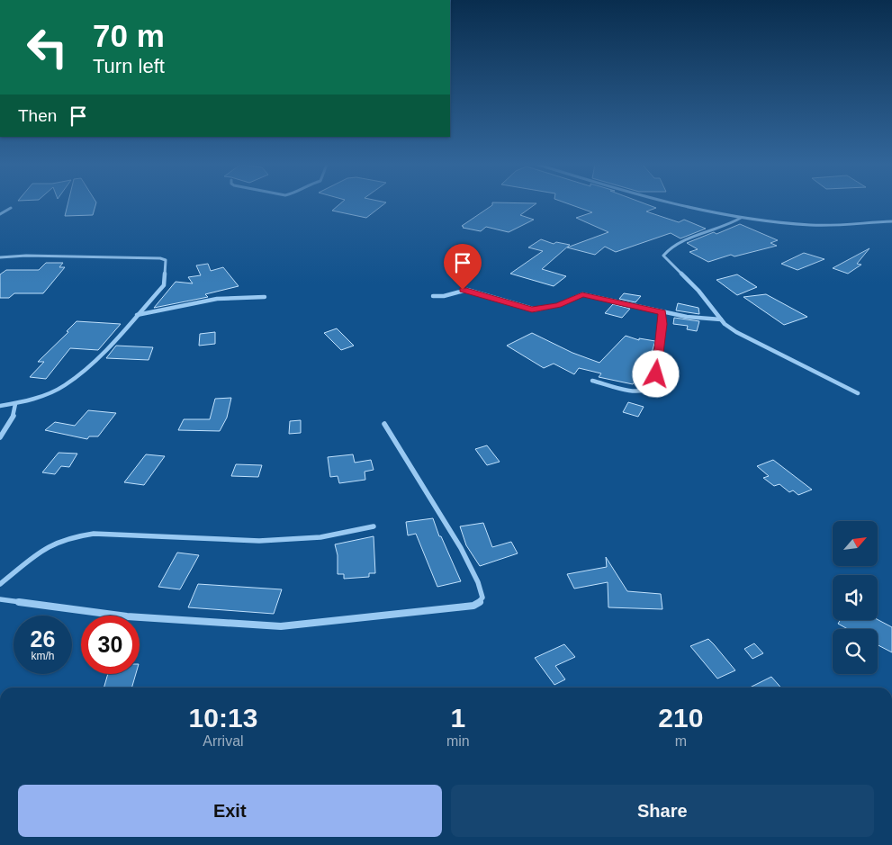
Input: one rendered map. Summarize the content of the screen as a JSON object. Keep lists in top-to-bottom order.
{
  "north": "top right",
  "page": {
    "turn": ["70 m", "Turn left"],
    "then": "Then",
    "speed": "26 km/h",
    "limit": "30",
    "eta": [
      "10:13",
      "Arrival",
      "1",
      "min",
      "210",
      "m"
    ],
    "buttons": ["Exit", "Share"]
  }
}
